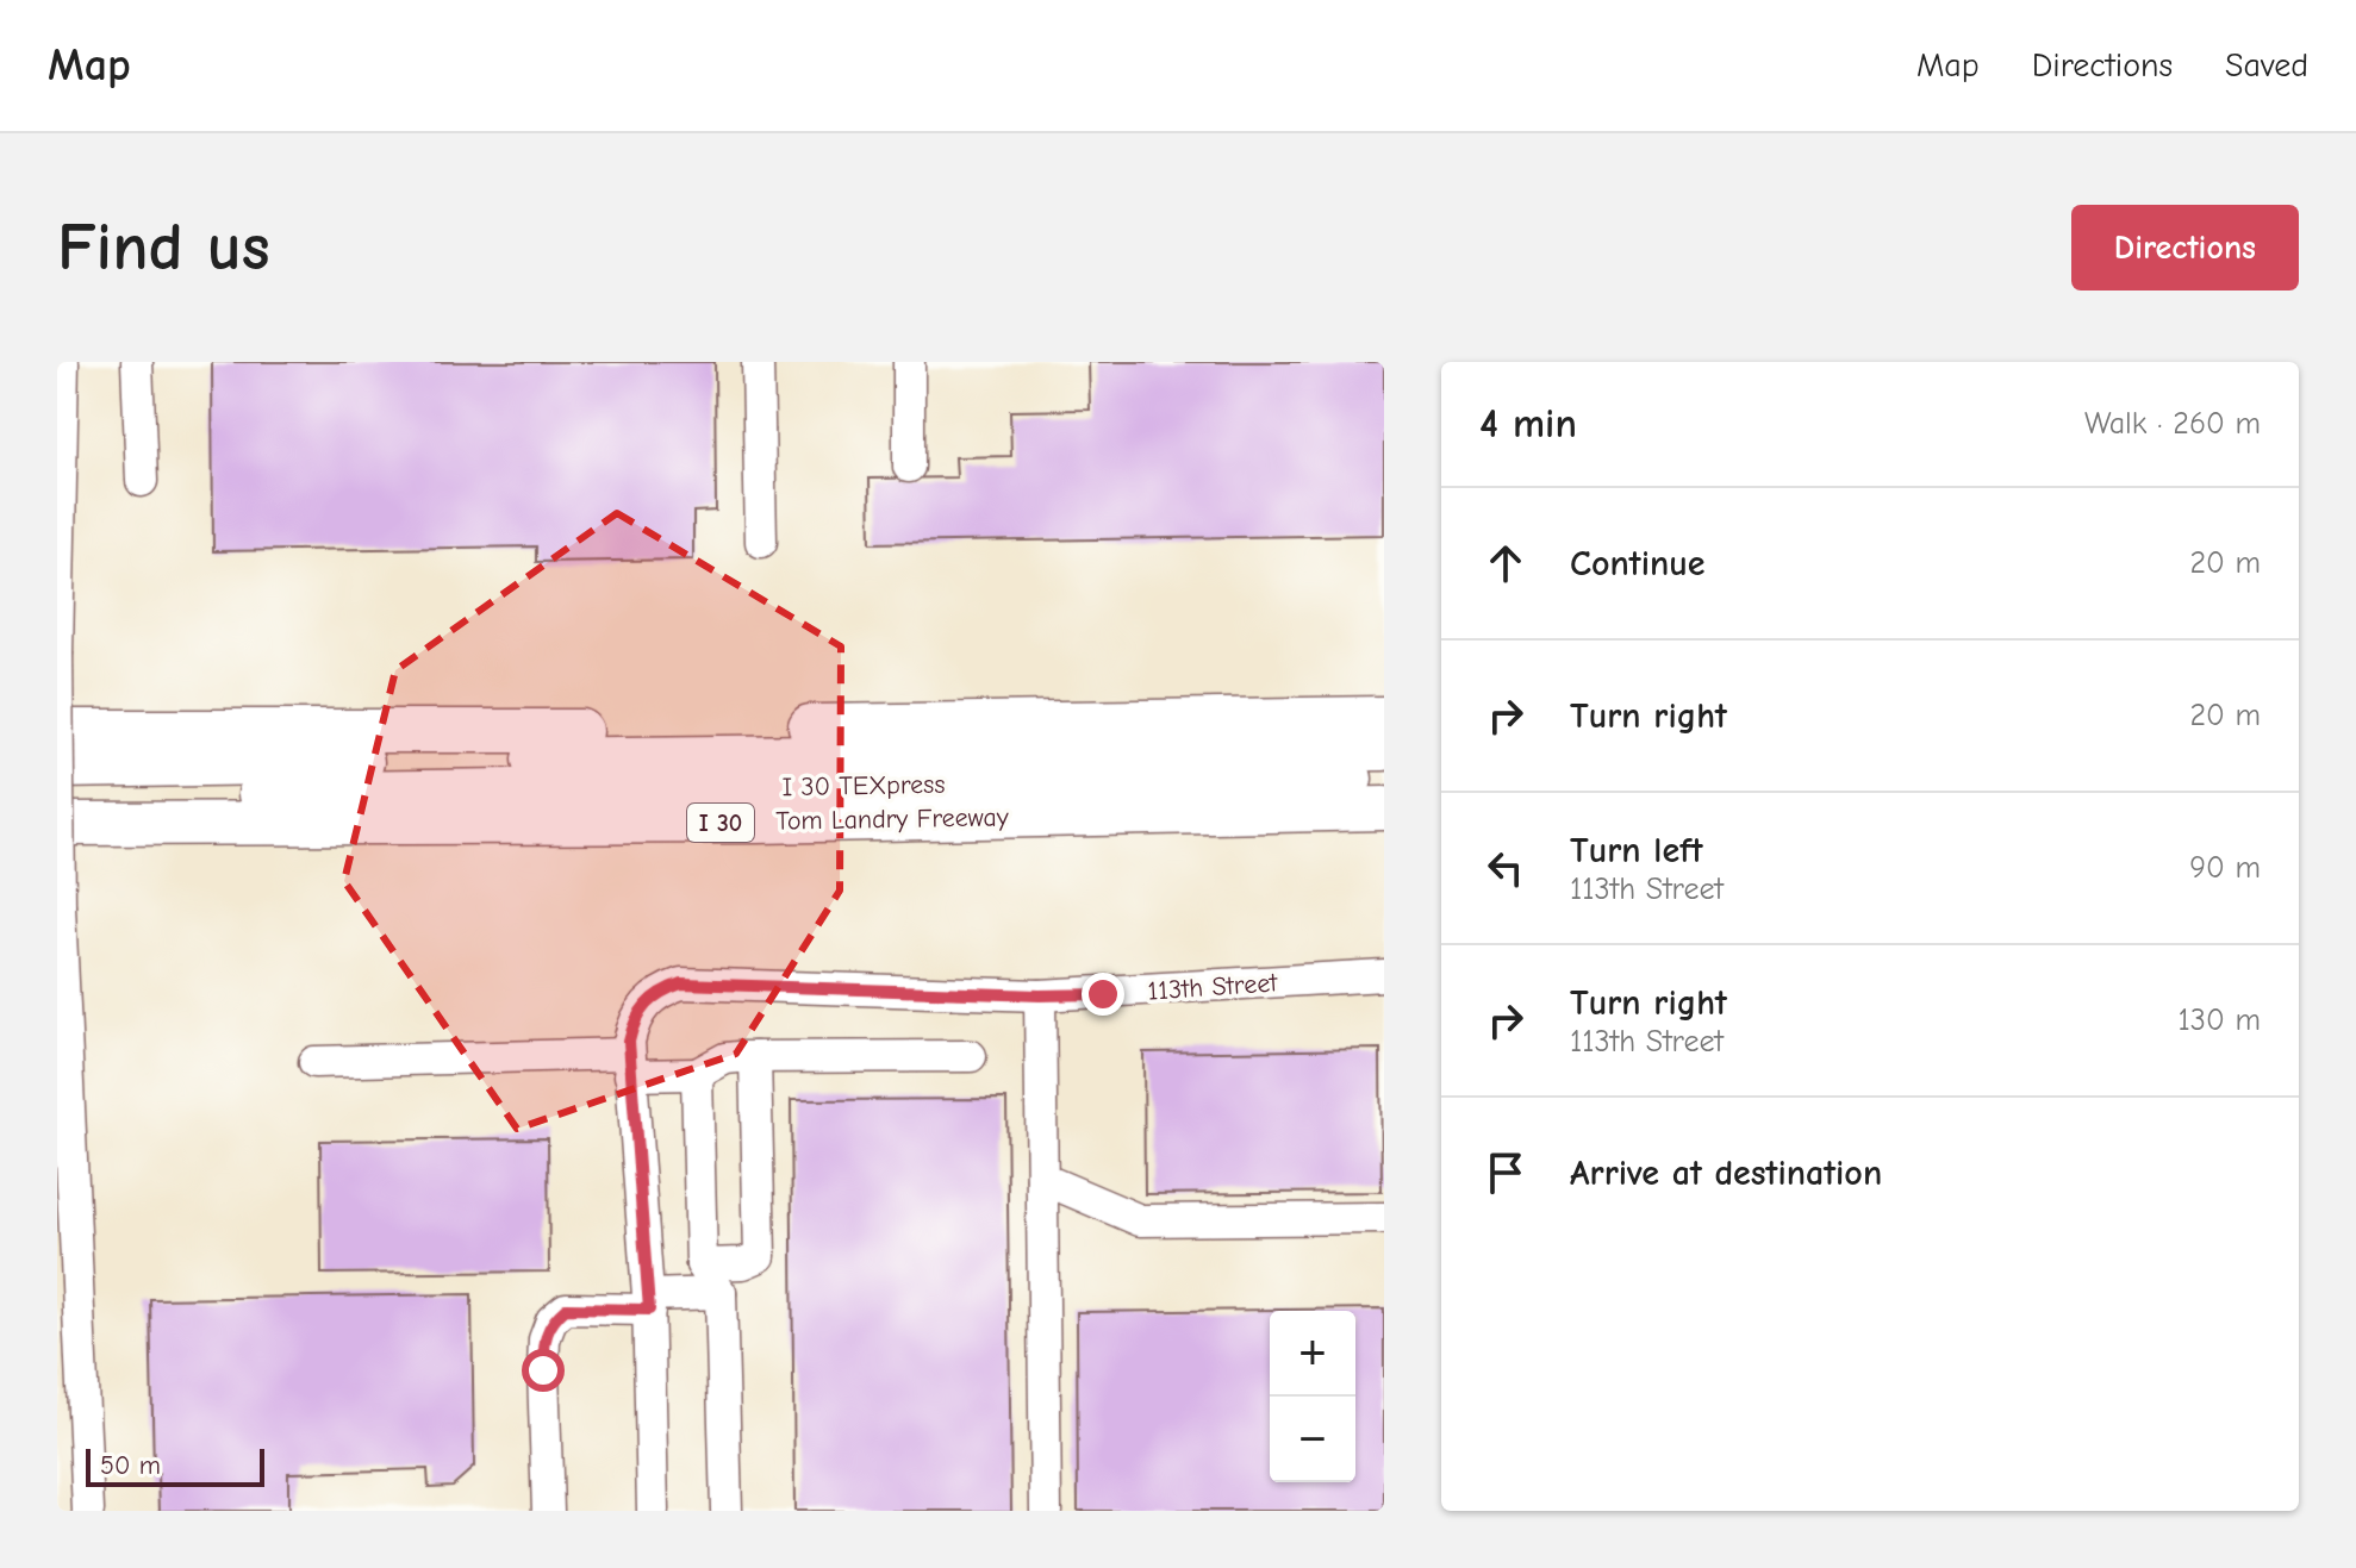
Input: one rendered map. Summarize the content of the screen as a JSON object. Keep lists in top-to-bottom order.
{
  "streets": {
    "highway": ["I 30 TEXpress", "Tom Landry Freeway", "I 30"],
    "street": ["113th Street"]
  },
  "scale_bar": "50 m",
  "page": {
    "header": "Map",
    "nav": ["Map", "Directions", "Saved"],
    "buttons": "Directions",
    "title": "Find us",
    "heading": ["4 min", "Walk · 260 m"],
    "list": [
      ["Continue", "20 m"],
      ["Turn right", "20 m"],
      ["Turn left", "113th Street", "90 m"],
      ["Turn right", "113th Street", "130 m"],
      "Arrive at destination"
    ],
    "map_buttons": ["+", "−"],
    "scale": "50 m"
  }
}
